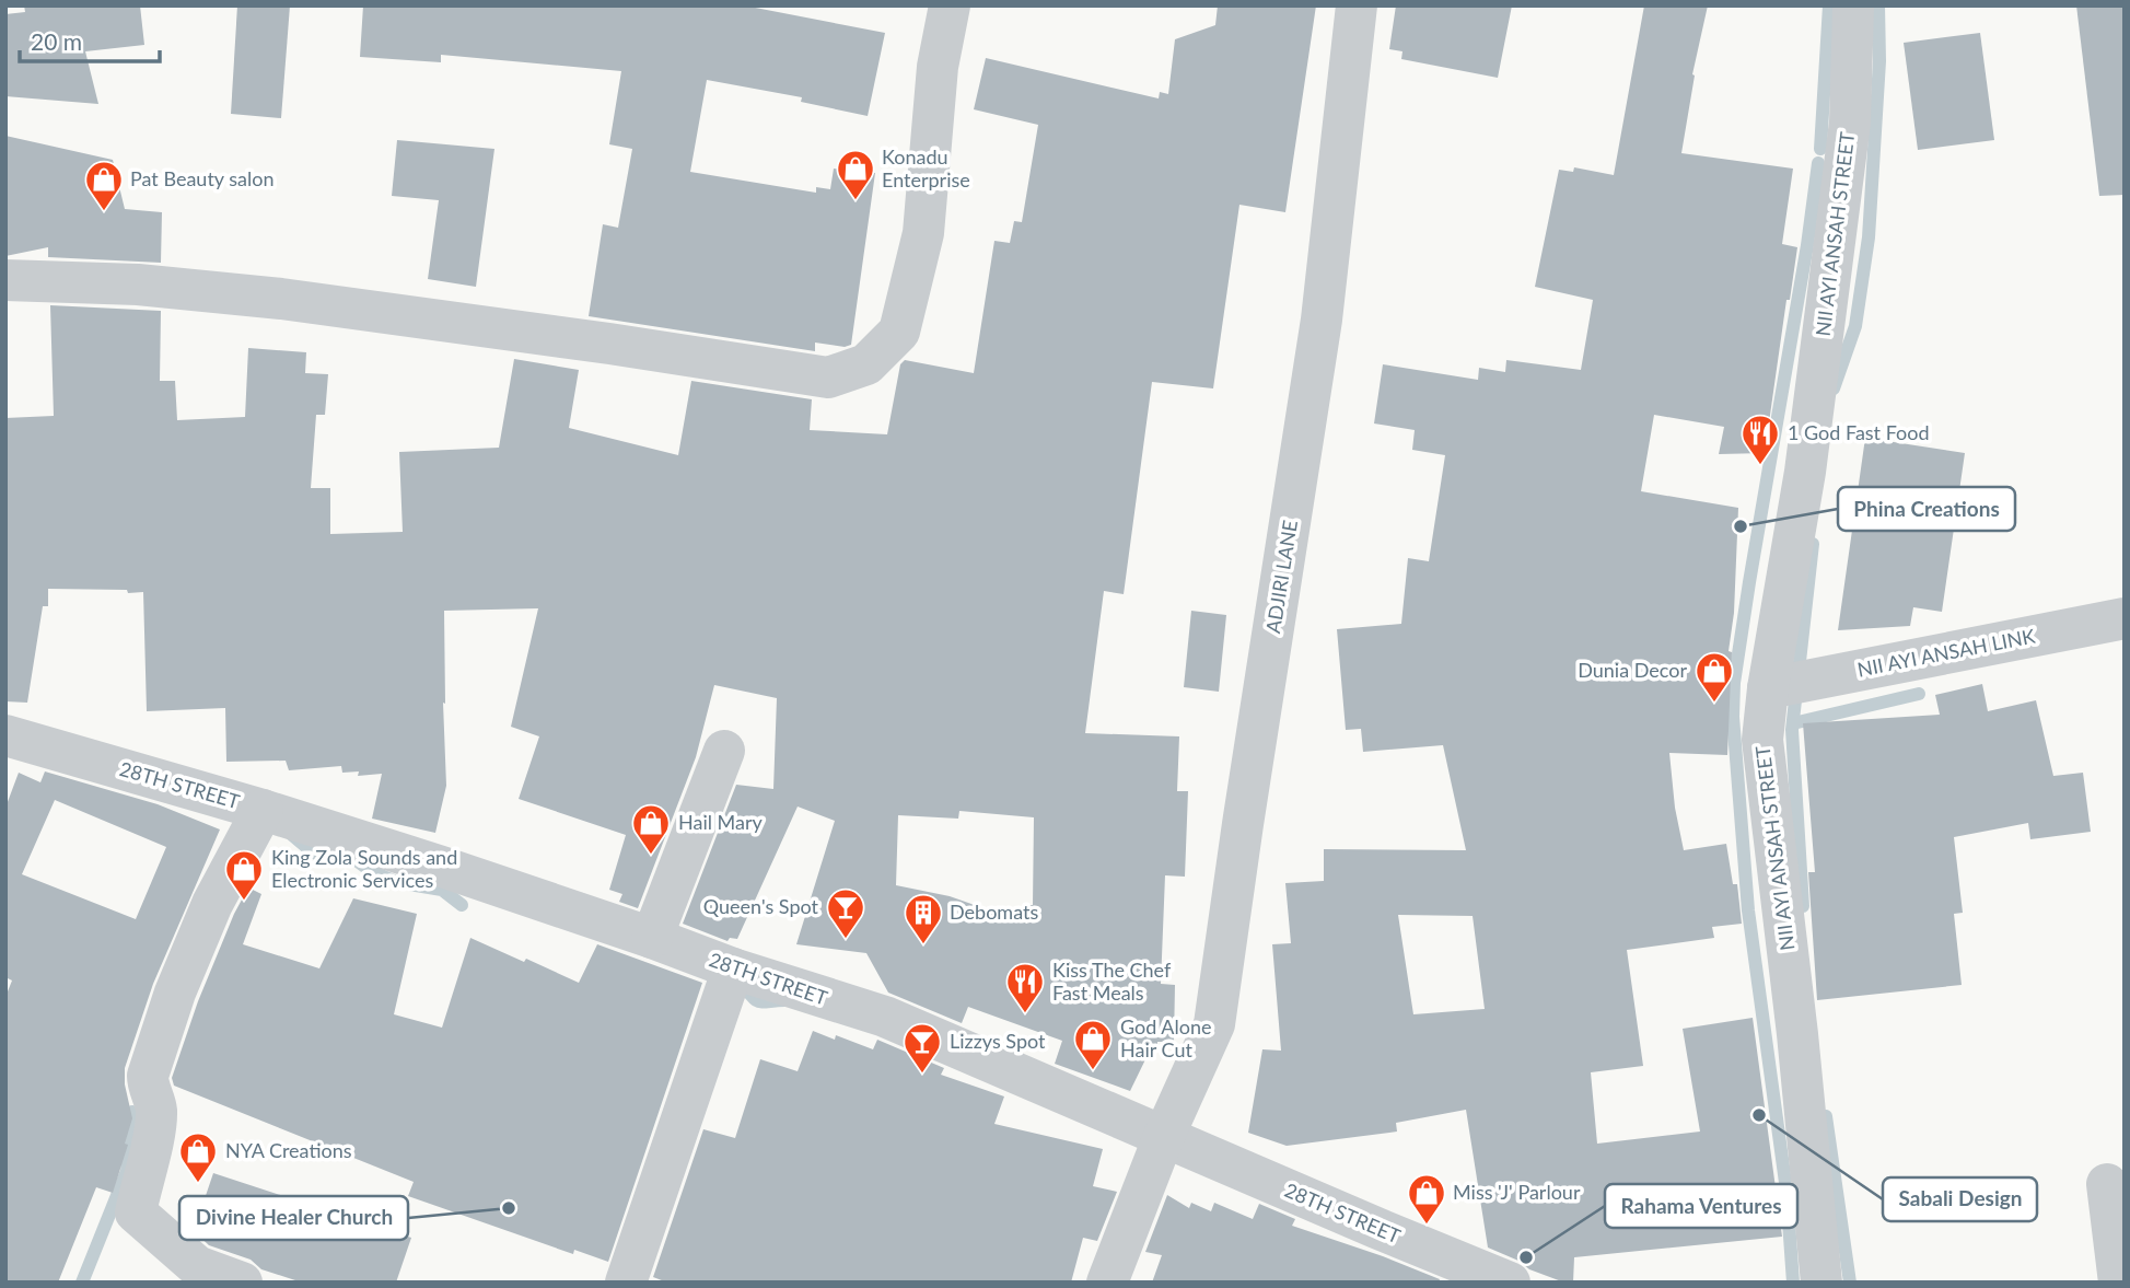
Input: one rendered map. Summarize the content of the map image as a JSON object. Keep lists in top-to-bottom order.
{
  "streets": {
    "street": [
      "NII AYI ANSAH STREET",
      "ADJIRI LANE",
      "NII AYI ANSAH LINK",
      "28TH STREET"
    ]
  },
  "crossings": [
    ["NII AYI ANSAH STREET", "NII AYI ANSAH LINK"],
    ["ADJIRI LANE", "28TH STREET"]
  ],
  "places": {
    "shop": [
      "Konadu Enterprise",
      "Pat Beauty salon",
      "Dunia Decor",
      "Hail Mary",
      "King Zola Sounds and Electronic Services",
      "God Alone Hair Cut",
      "NYA Creations",
      "Miss 'J' Parlour"
    ],
    "restaurant": ["1 God Fast Food", "Kiss The Chef Fast Meals"],
    "other": [
      "Phina Creations",
      "Sabali Design",
      "Divine Healer Church",
      "Rahama Ventures"
    ],
    "bar": ["Queen's Spot", "Lizzys Spot"],
    "building": ["Debomats"]
  },
  "scale_bar": "20 m"
}
